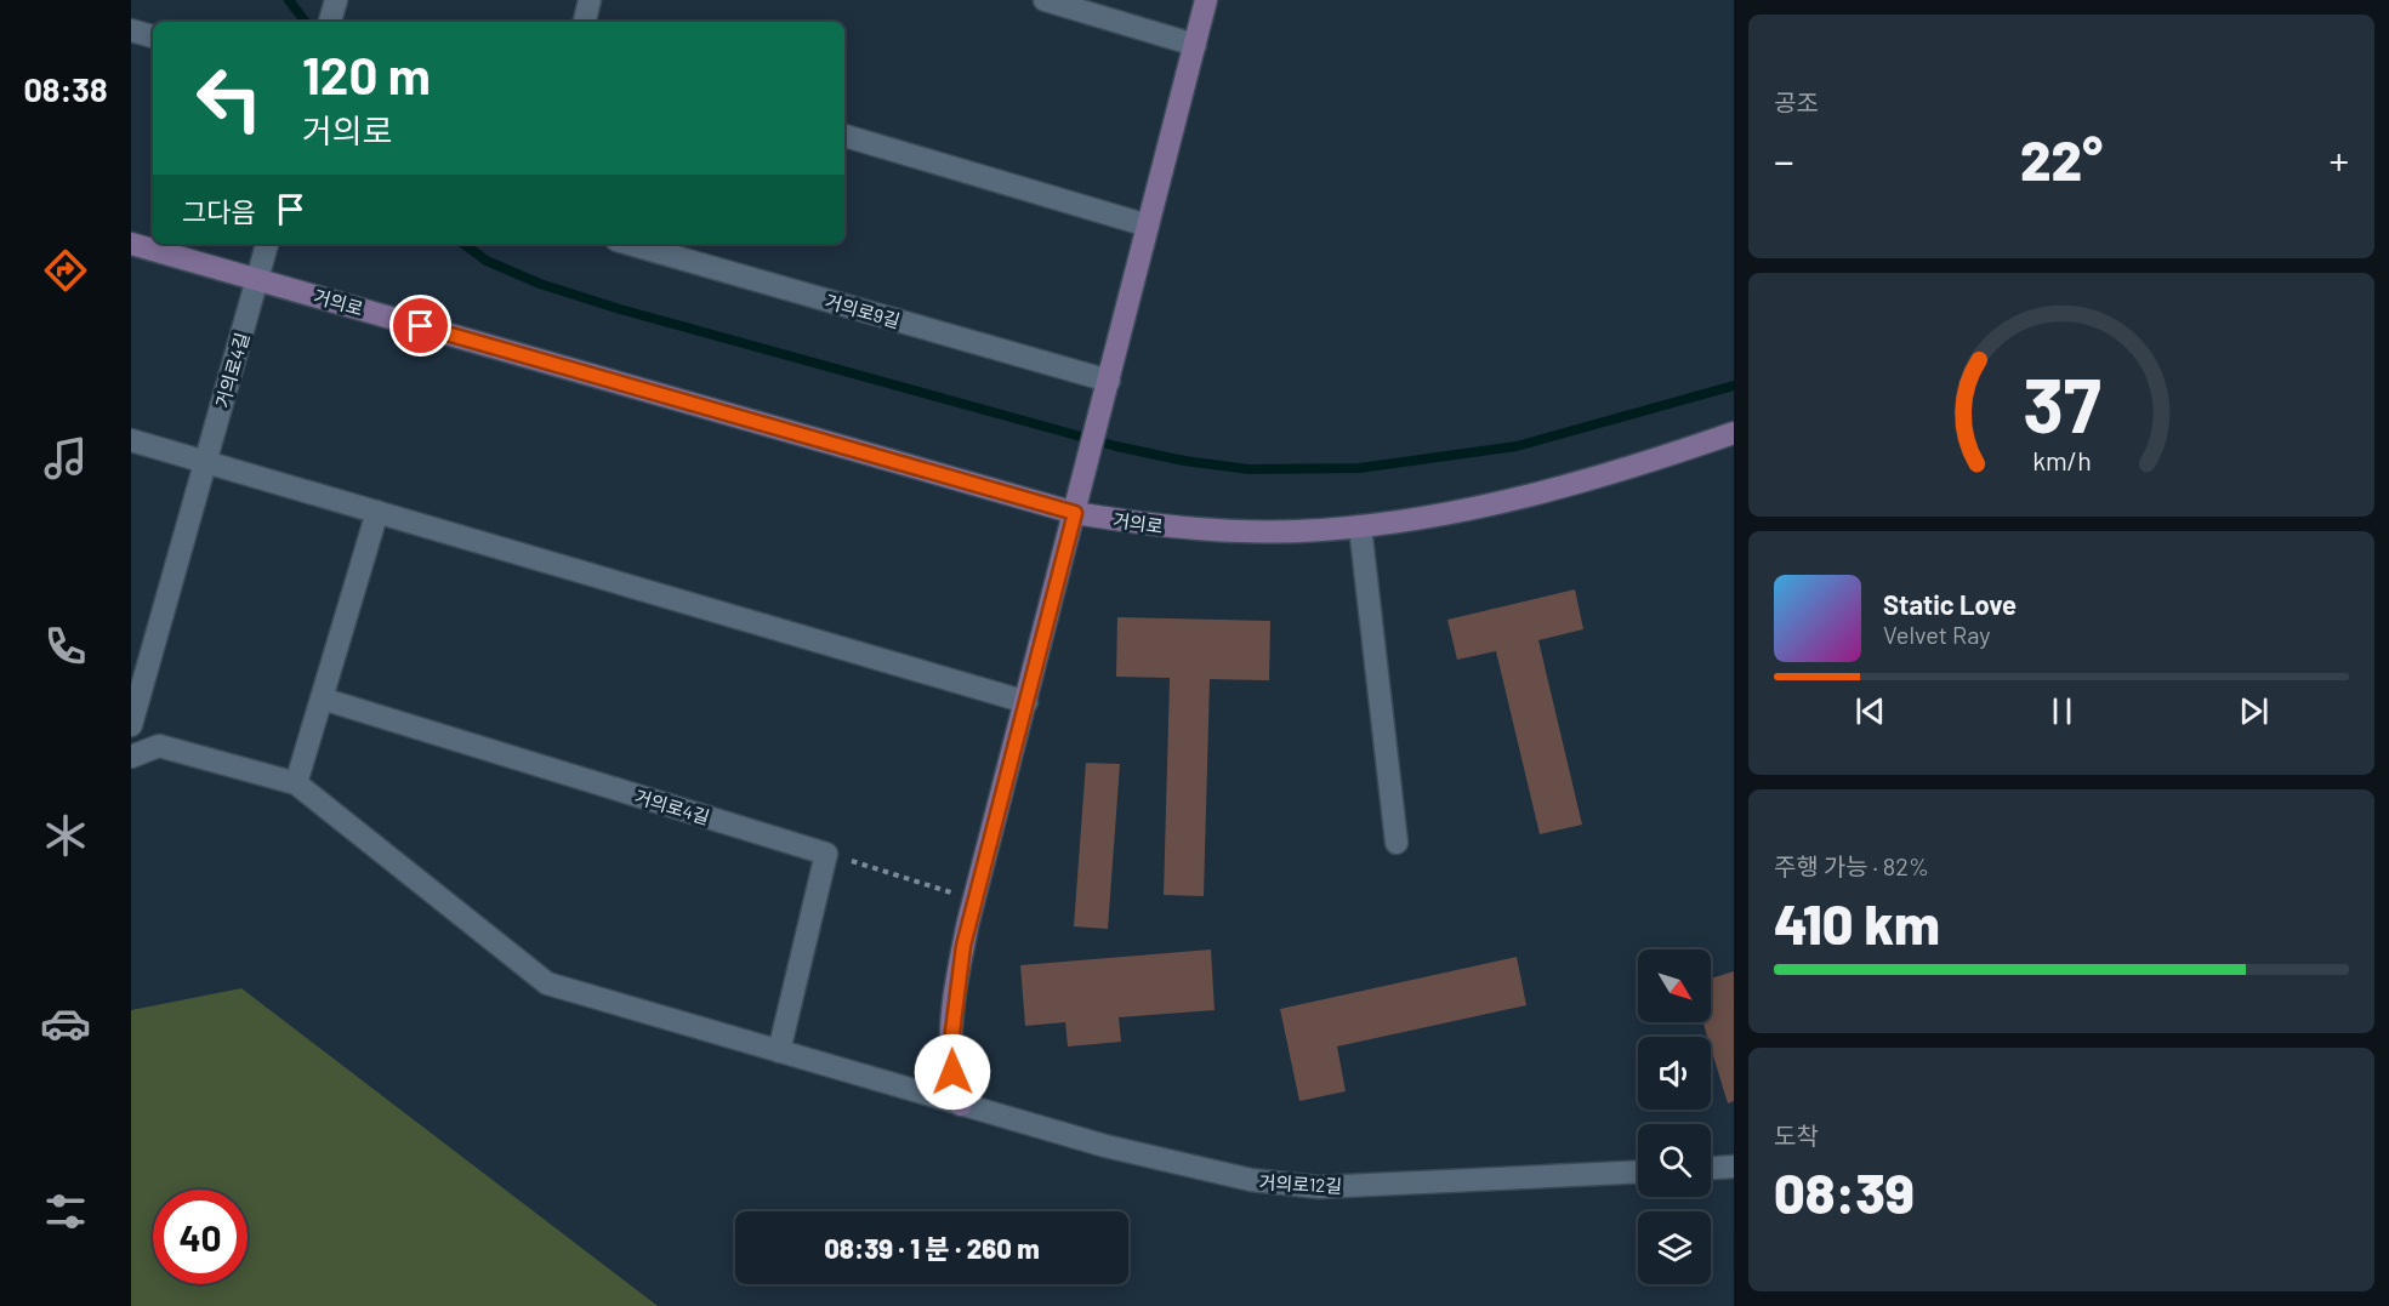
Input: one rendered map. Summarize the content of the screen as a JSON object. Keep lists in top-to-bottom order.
{
  "streets": {
    "street": [
      "거의로",
      "거의로9길",
      "거의로4길",
      "거의로12길"
    ]
  },
  "crossings": [
    ["거의로", "거의로4길"]
  ],
  "north": "bottom right",
  "page": {
    "tabs": "08:38",
    "tile": [
      "공조",
      ["주행 가능 · 82%", "410 km"],
      ["도착", "08:39"]
    ],
    "turn": ["120 m", "거의로"],
    "heat": ["−", "22°", "+"],
    "then": "그다음",
    "song": ["Static Love", "Velvet Ray"],
    "limit": "40",
    "trip": "08:39 · 1 분 · 260 m",
    "gauge": ["37", "km/h"]
  }
}
